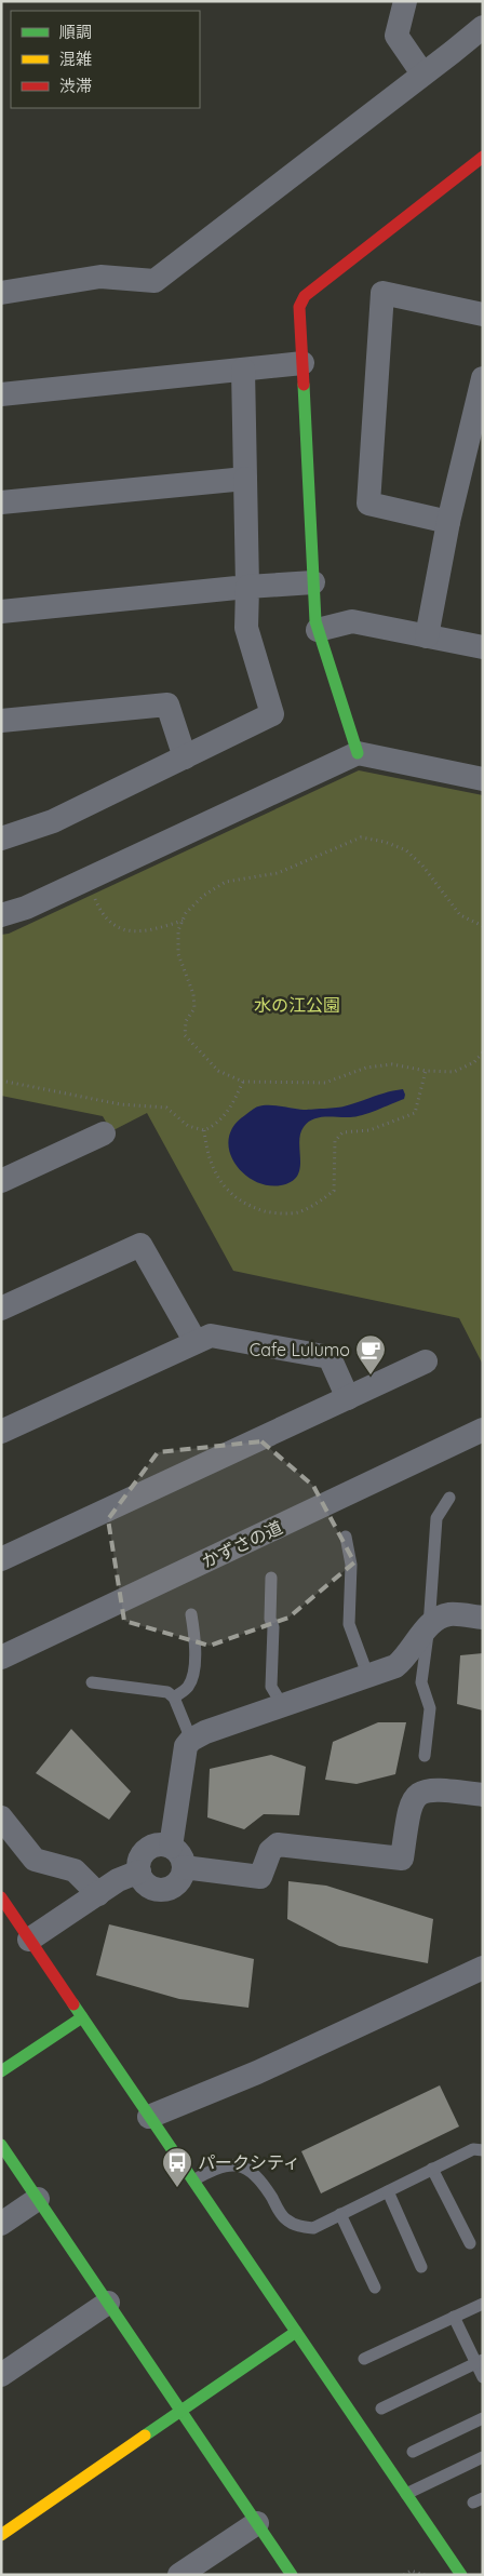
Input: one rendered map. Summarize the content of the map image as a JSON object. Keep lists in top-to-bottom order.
{
  "streets": {
    "street": ["かずさの道"]
  },
  "parks": ["水の江公園"],
  "places": {
    "cafe": ["Cafe Lulumo"],
    "bus stop": ["パークシティ"]
  },
  "legend": ["順調", "混雑", "渋滞"]
}
